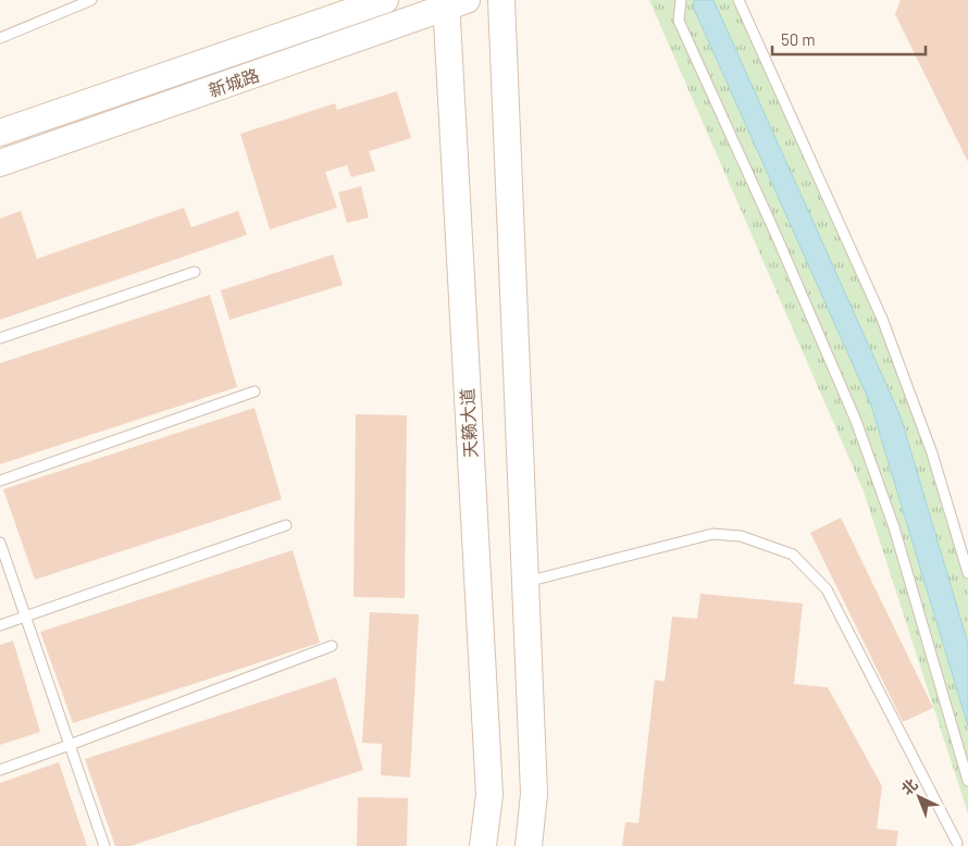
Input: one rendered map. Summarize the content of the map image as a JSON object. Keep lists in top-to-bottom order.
{
  "streets": {
    "main road": ["新城路", "天籁大道"]
  },
  "crossings": [
    ["新城路", "天籁大道"]
  ],
  "scale_bar": "50 m",
  "north": "top left"
}
